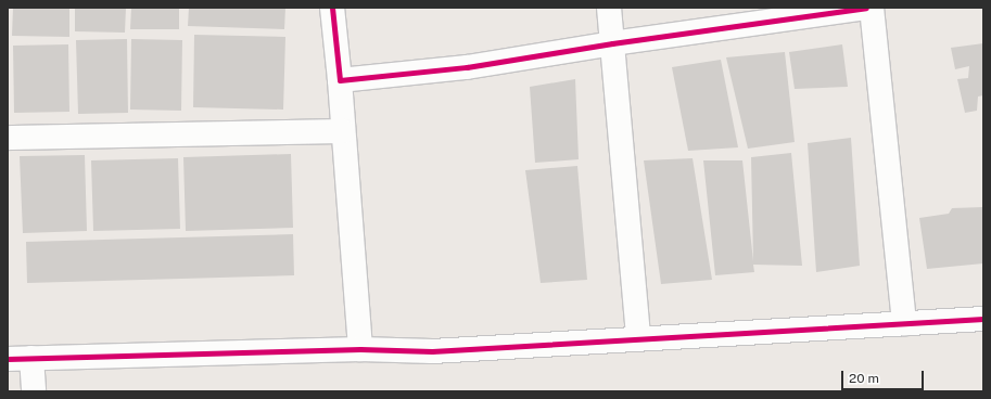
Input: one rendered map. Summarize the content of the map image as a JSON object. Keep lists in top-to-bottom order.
{
  "scale_bar": "20 m"
}
